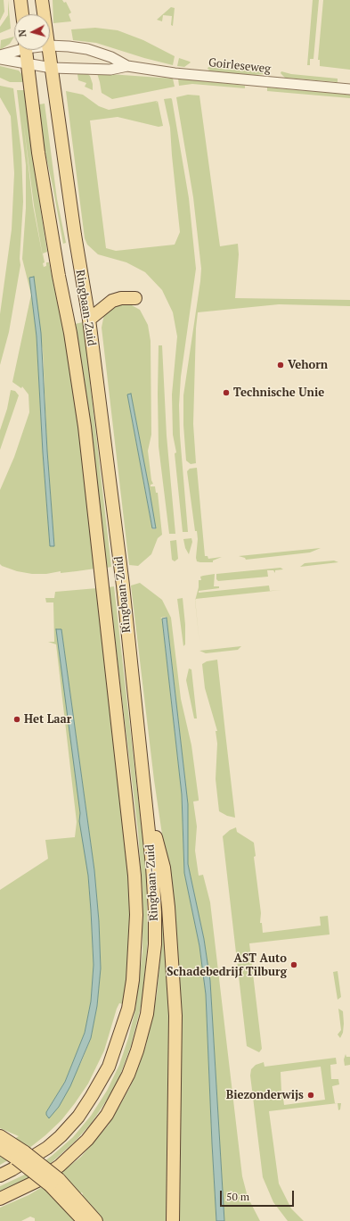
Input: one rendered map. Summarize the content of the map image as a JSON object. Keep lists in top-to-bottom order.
{
  "streets": {
    "main road": ["Ringbaan-Zuid"],
    "street": ["Goirleseweg"]
  },
  "crossings": [
    ["Goirleseweg", "Ringbaan-Zuid"]
  ],
  "places": [
    "Vehorn",
    "Technische Unie",
    "Het Laar",
    "AST Auto Schadebedrijf Tilburg",
    "Biezonderwijs"
  ],
  "scale_bar": "50 m",
  "north": "left"
}
